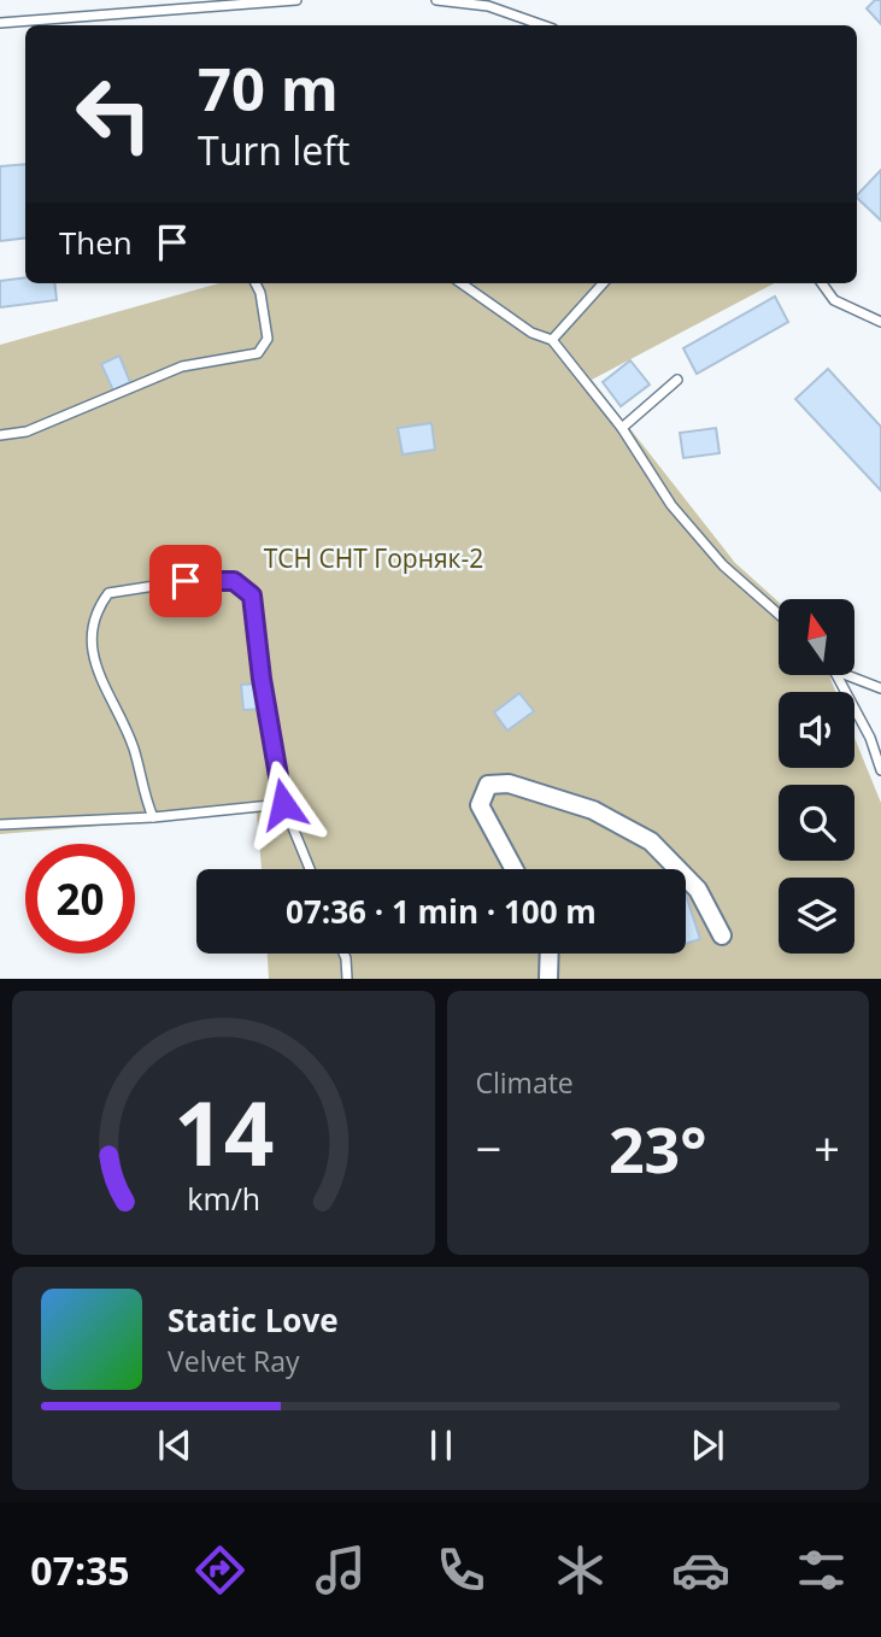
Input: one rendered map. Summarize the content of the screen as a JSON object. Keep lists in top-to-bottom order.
{
  "parks": ["ТСН СНТ Горняк-2"],
  "north": "top",
  "page": {
    "turn": ["70 m", "Turn left"],
    "then": "Then",
    "limit": "20",
    "trip": "07:36 · 1 min · 100 m",
    "tile": "Climate",
    "heat": ["−", "23°", "+"],
    "song": ["Static Love", "Velvet Ray"],
    "tabs": "07:35",
    "gauge": ["14", "km/h"]
  }
}
